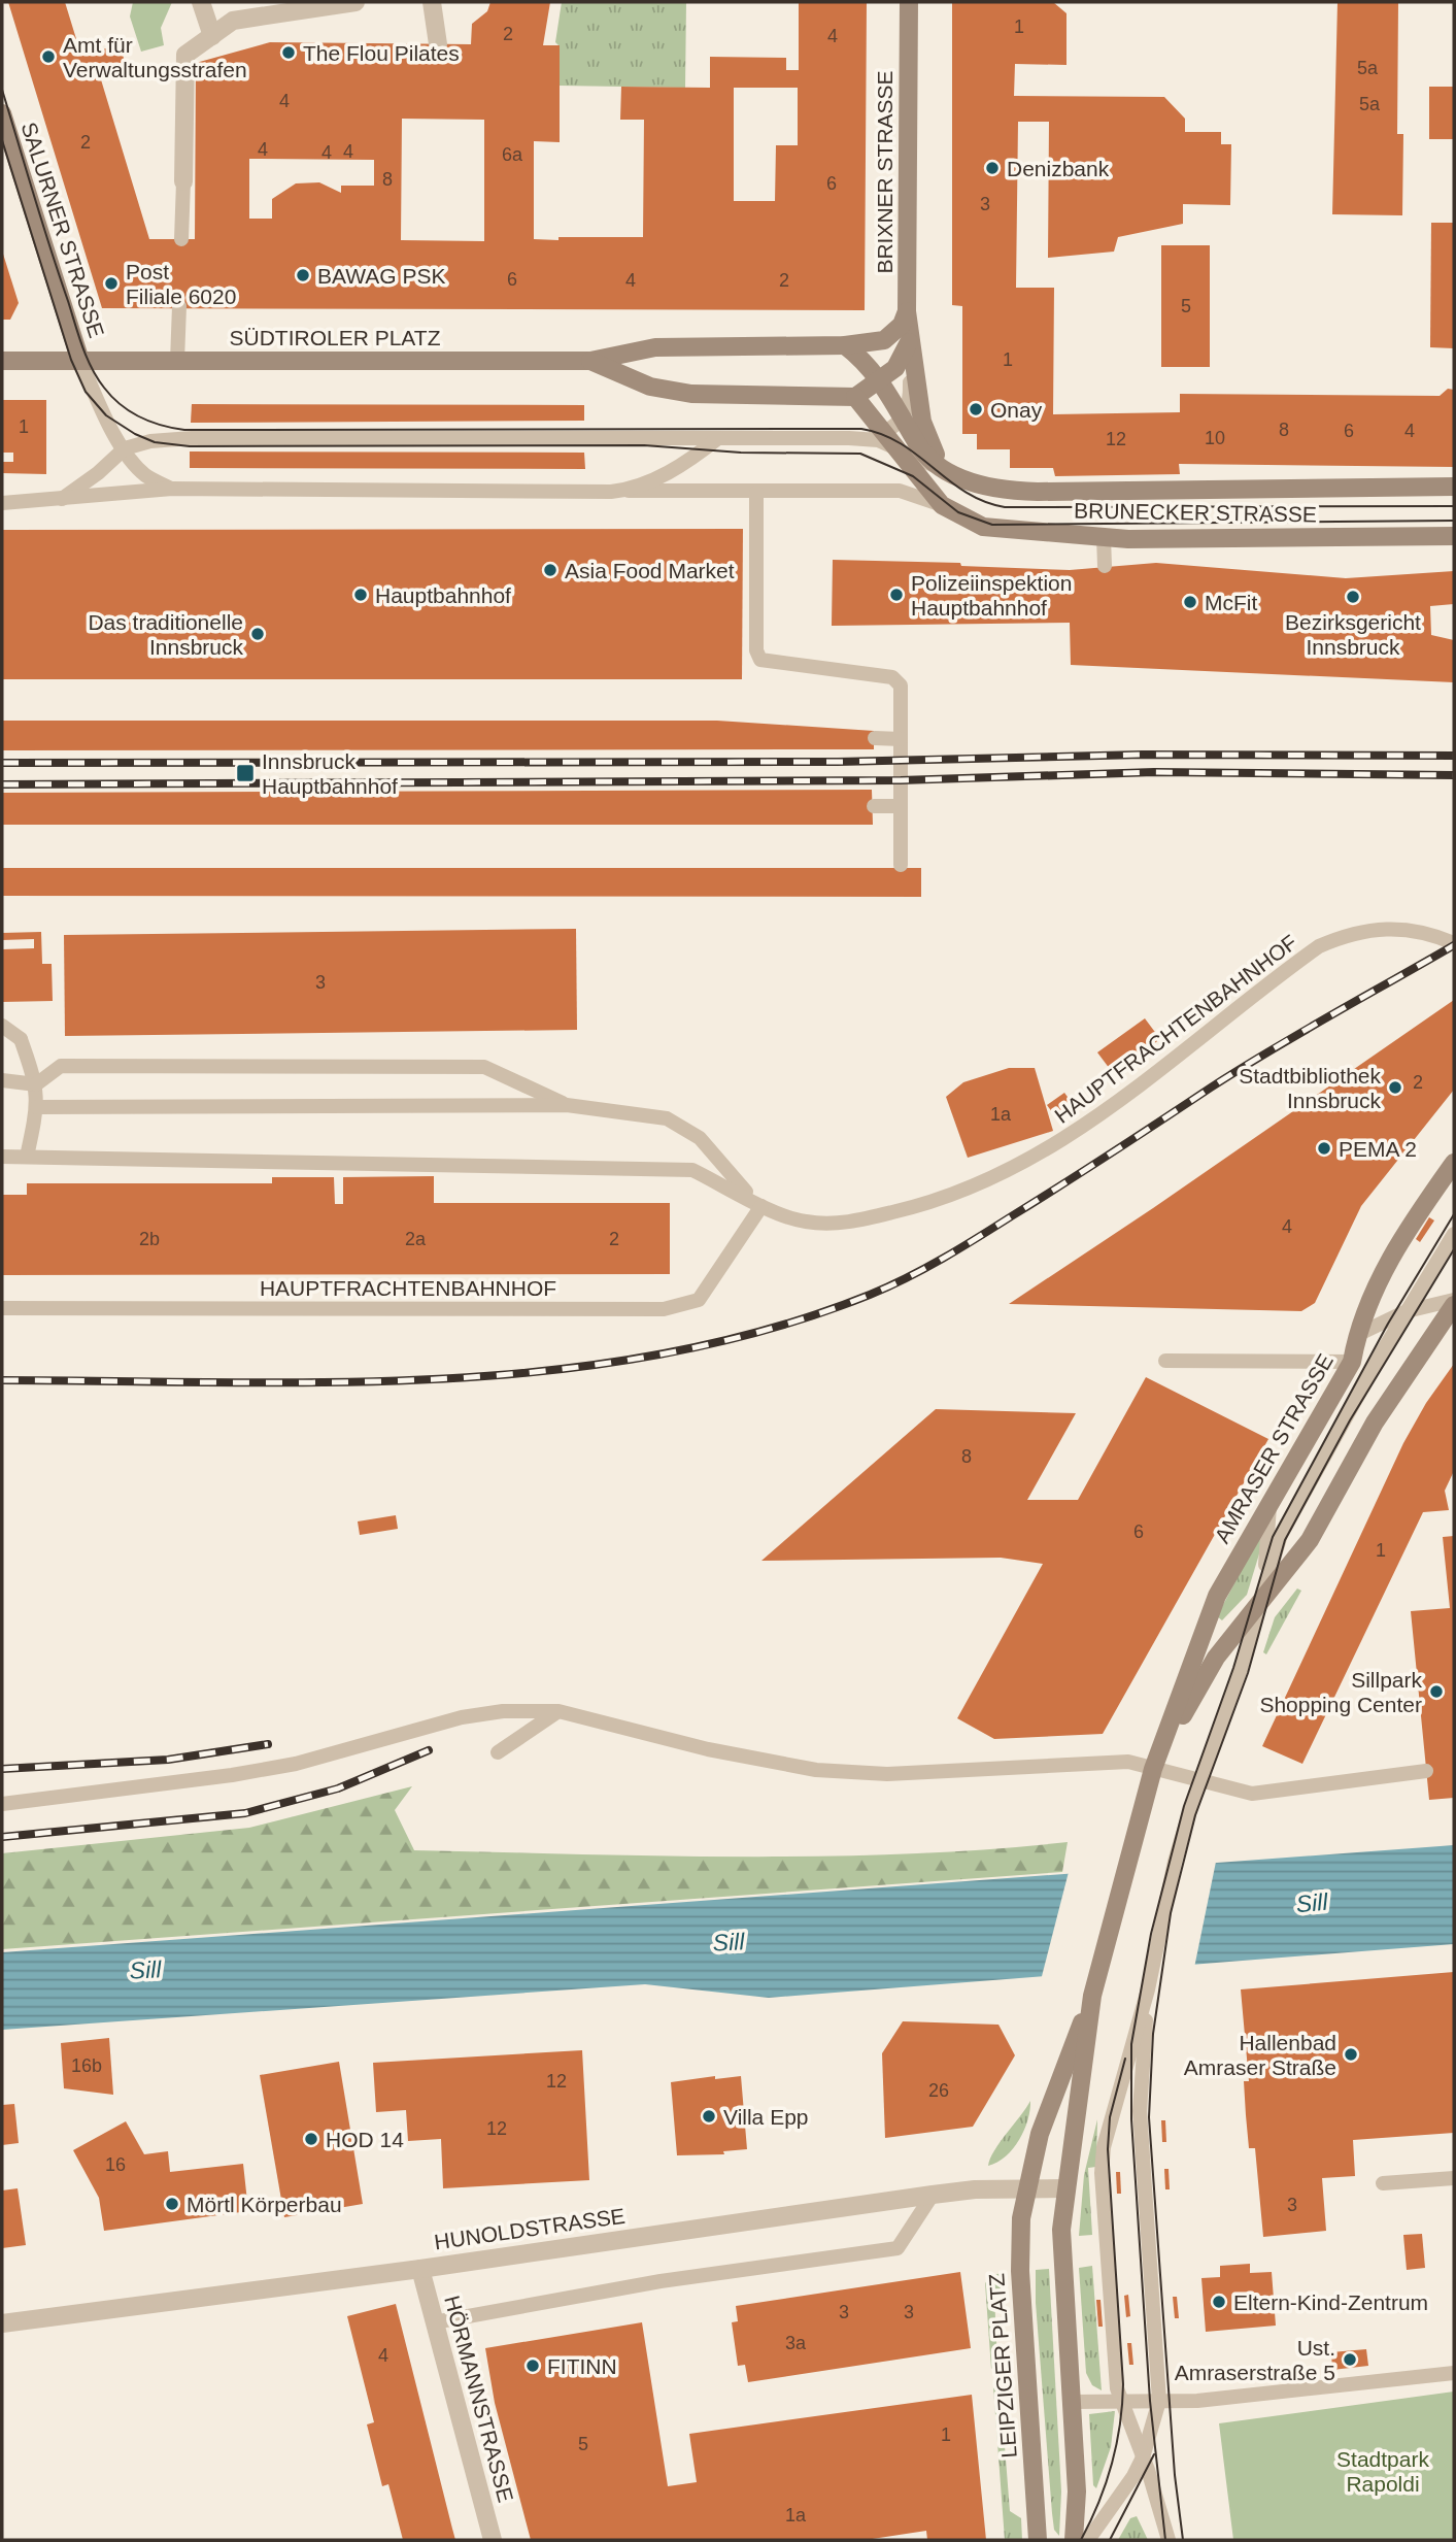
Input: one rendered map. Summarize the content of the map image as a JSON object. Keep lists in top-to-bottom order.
{
  "streets": {
    "street": [
      "BRIXNER STRASSE",
      "SALURNER STRASSE",
      "SÜDTIROLER PLATZ",
      "BRUNECKER STRASSE",
      "AMRASER STRASSE",
      "HUNOLDSTRASSE",
      "LEIPZIGER PLATZ",
      "HÖRMANNSTRASSE"
    ],
    "lane": ["HAUPTFRACHTENBAHNHOF"]
  },
  "crossings": [
    ["BRIXNER STRASSE", "SÜDTIROLER PLATZ"],
    ["SALURNER STRASSE", "SÜDTIROLER PLATZ"],
    ["AMRASER STRASSE", "HUNOLDSTRASSE"],
    ["AMRASER STRASSE", "LEIPZIGER PLATZ"],
    ["HUNOLDSTRASSE", "LEIPZIGER PLATZ"],
    ["HUNOLDSTRASSE", "HÖRMANNSTRASSE"]
  ],
  "water": ["Sill"],
  "parks": ["Stadtpark Rapoldi"],
  "places": {
    "other": [
      "The Flou Pilates",
      "Amt für Verwaltungsstrafen",
      "Denizbank",
      "BAWAG PSK",
      "Post Filiale 6020",
      "Onay",
      "Asia Food Market",
      "Hauptbahnhof",
      "Polizeiinspektion Hauptbahnhof",
      "Bezirksgericht Innsbruck",
      "McFit",
      "Das traditionelle Innsbruck",
      "Stadtbibliothek Innsbruck",
      "PEMA 2",
      "Sillpark Shopping Center",
      "Hallenbad Amraser Straße",
      "Villa Epp",
      "HOD 14",
      "Mörtl Körperbau",
      "Eltern-Kind-Zentrum",
      "Ust. Amraserstraße 5",
      "FITINN"
    ],
    "transit": ["Innsbruck Hauptbahnhof"]
  },
  "house_numbers": [
    "1",
    "2",
    "4",
    "5a",
    "4",
    "5a",
    "2",
    "4",
    "4",
    "4",
    "6a",
    "8",
    "6",
    "3",
    "6",
    "4",
    "2",
    "5",
    "1",
    "1",
    "8",
    "6",
    "4",
    "10",
    "12",
    "3",
    "2",
    "1a",
    "4",
    "2b",
    "2a",
    "2",
    "8",
    "6",
    "1",
    "16b",
    "12",
    "26",
    "12",
    "16",
    "3",
    "3",
    "3",
    "3a",
    "4",
    "1",
    "5",
    "1a"
  ]
}
